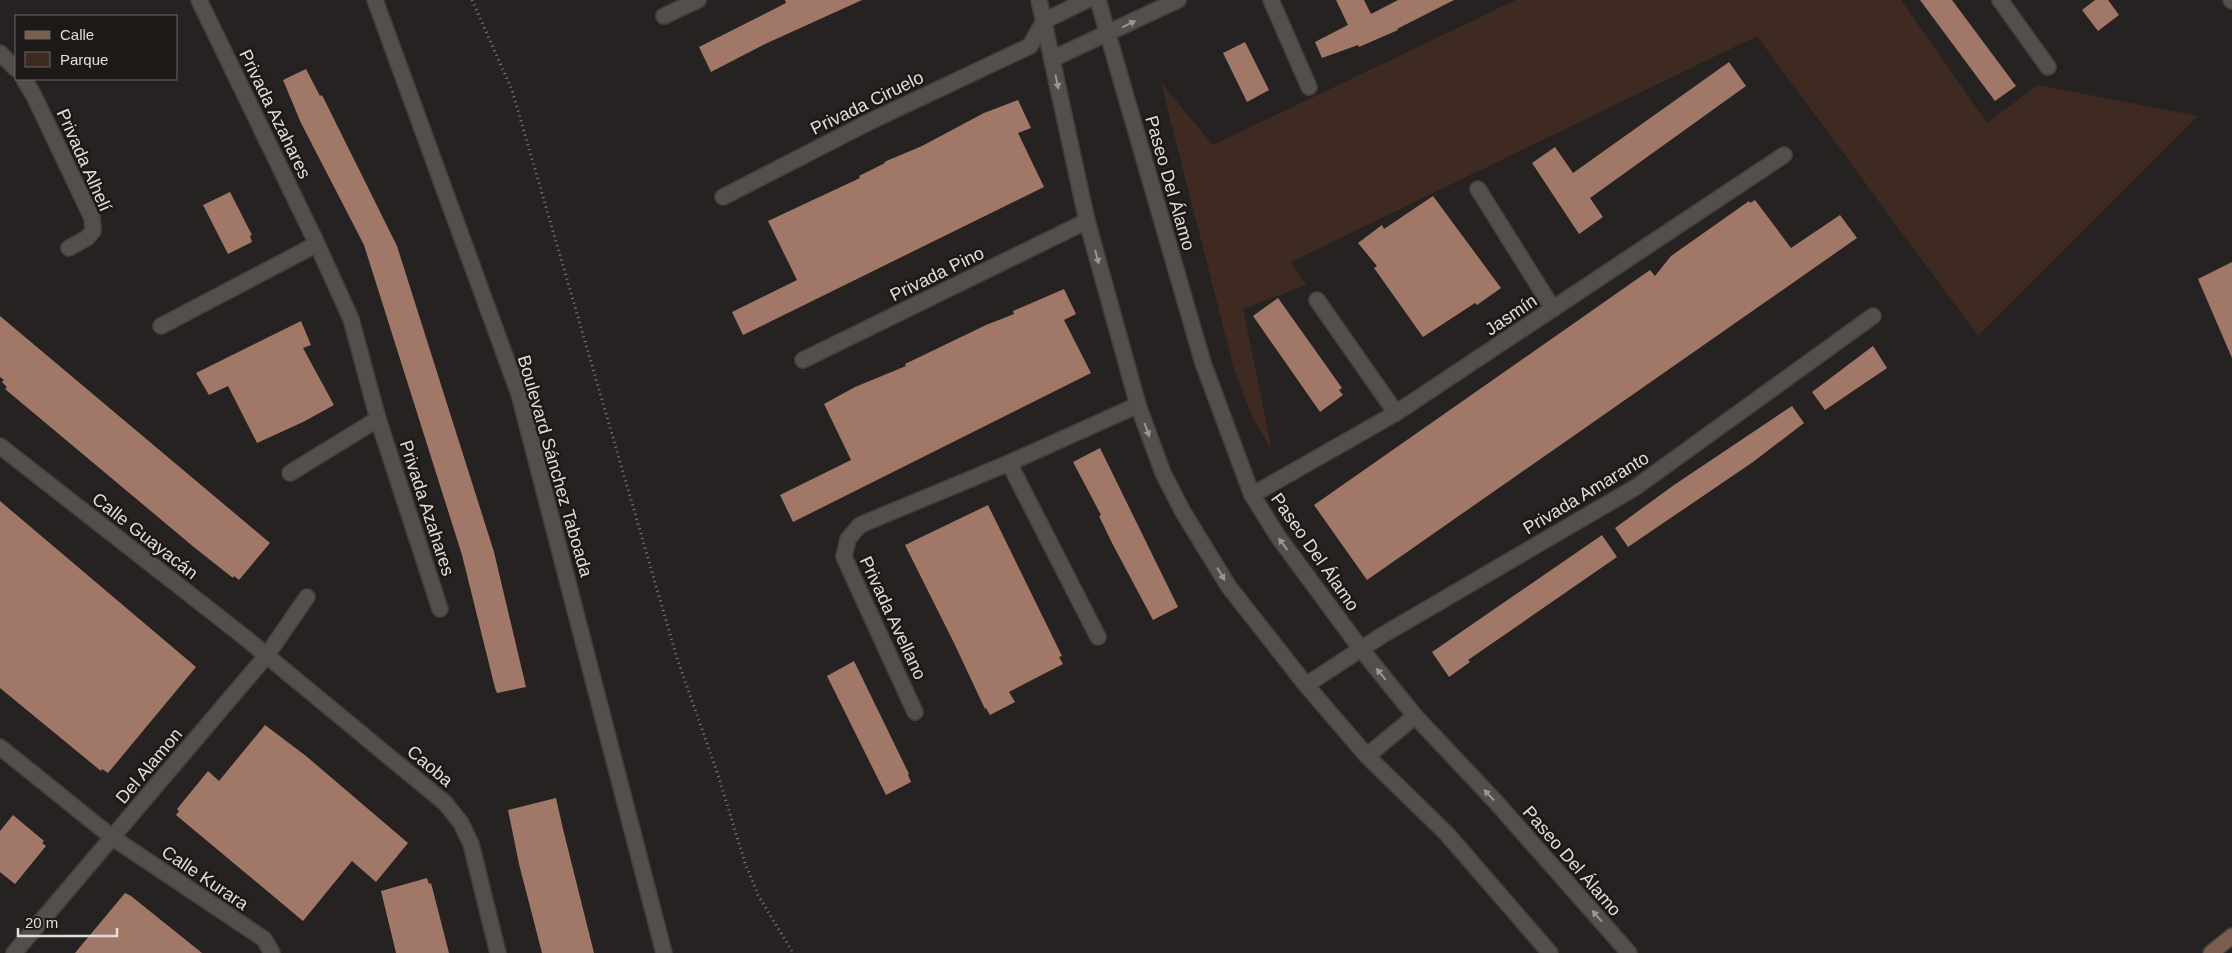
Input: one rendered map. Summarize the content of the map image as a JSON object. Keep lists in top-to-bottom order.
{
  "streets": {
    "street": [
      "Privada Ciruelo",
      "Privada Azahares",
      "Privada Alhelí",
      "Paseo Del Álamo",
      "Privada Pino",
      "Jasmín",
      "Boulevard Sánchez Taboada",
      "Privada Amaranto",
      "Calle Guayacán",
      "Privada Avellano",
      "Del Alamon",
      "Caoba",
      "Calle Kurara"
    ]
  },
  "crossings": [
    ["Paseo Del Álamo", "Jasmín"],
    ["Paseo Del Álamo", "Privada Amaranto"],
    ["Calle Guayacán", "Del Alamon"],
    ["Calle Guayacán", "Caoba"],
    ["Del Alamon", "Caoba"],
    ["Del Alamon", "Calle Kurara"]
  ],
  "legend": ["Calle", "Parque"],
  "scale_bar": "20 m"
}
